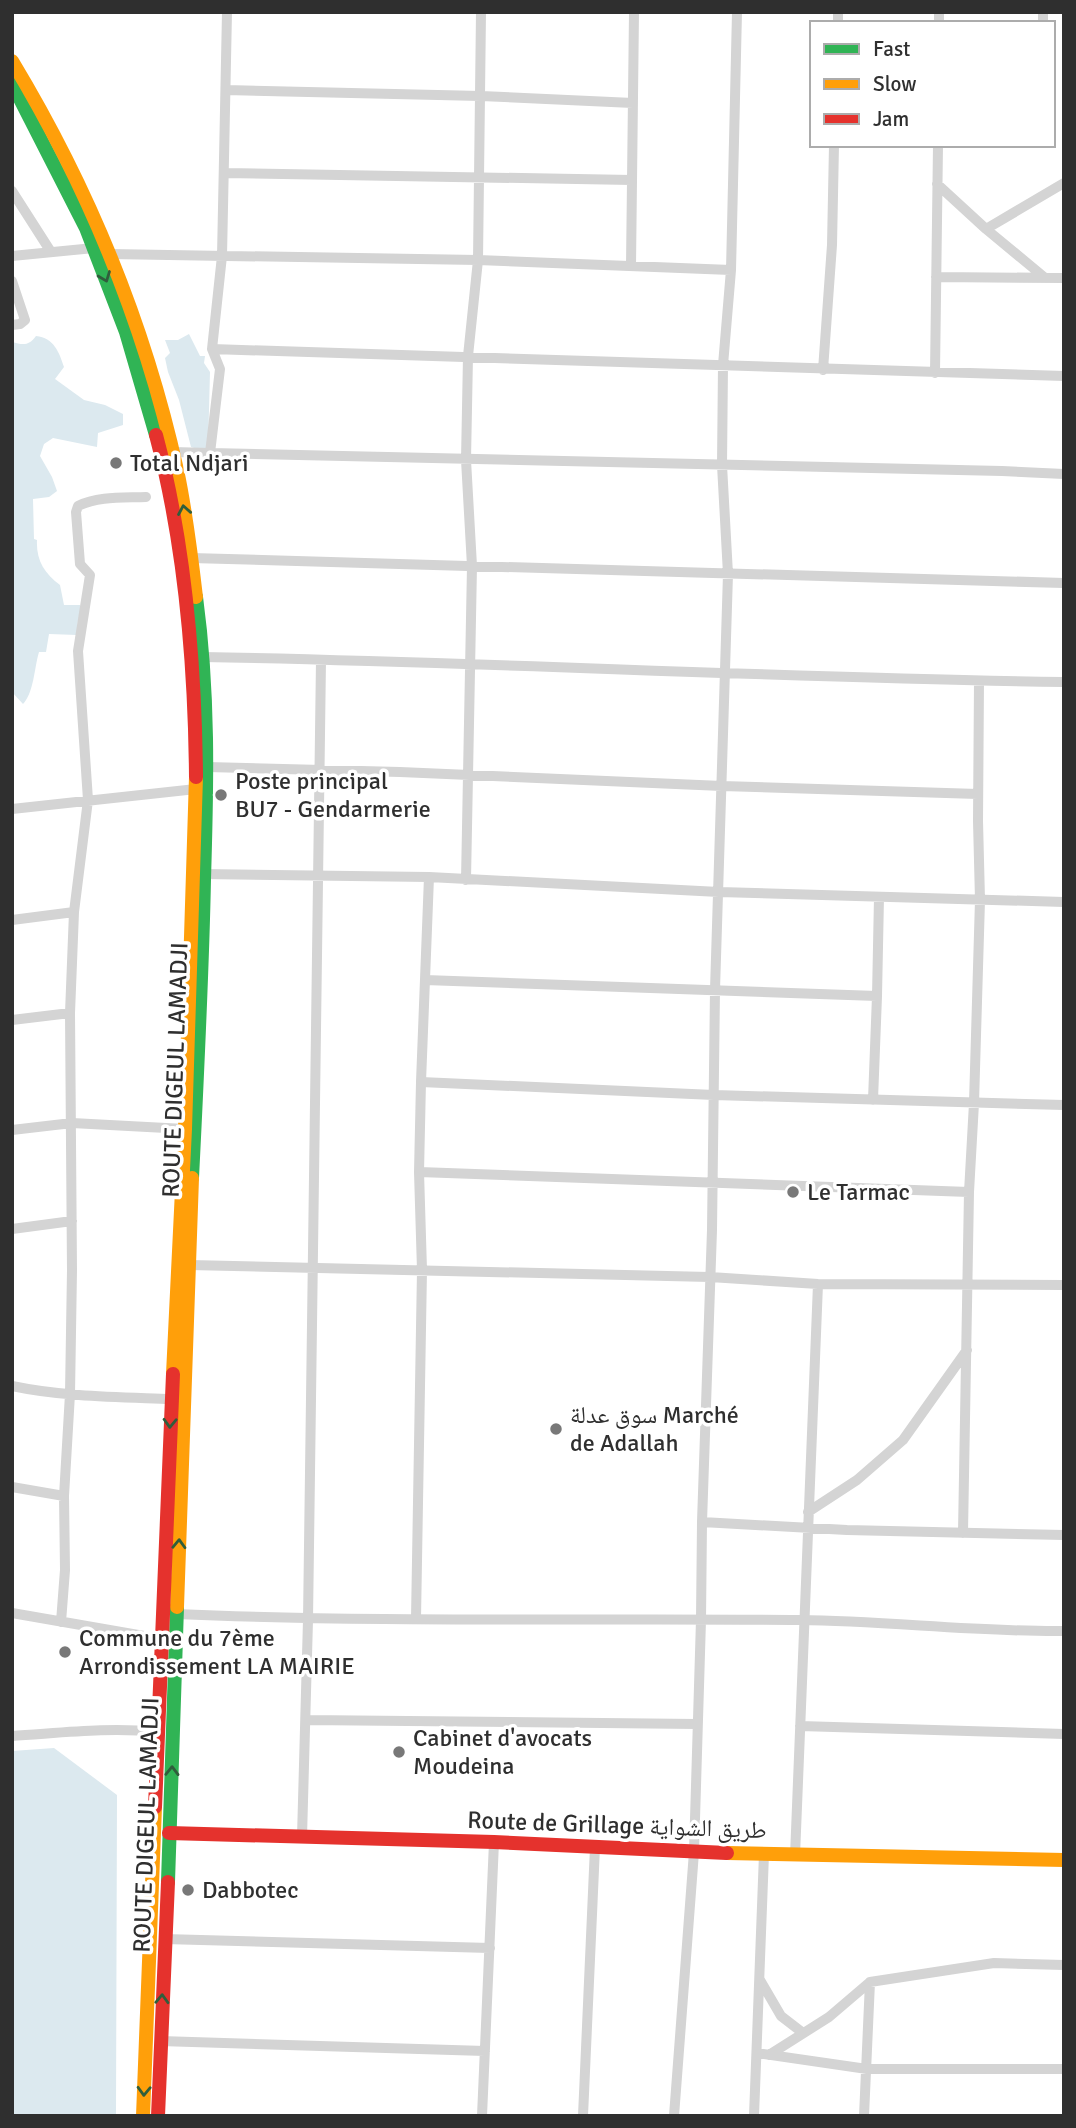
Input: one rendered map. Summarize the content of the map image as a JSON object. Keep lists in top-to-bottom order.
{
  "streets": {
    "main road": ["ROUTE DIGEUL LAMADJI", "Route de Grillage طريق الشواية"]
  },
  "crossings": [
    ["ROUTE DIGEUL LAMADJI", "Route de Grillage طريق الشواية"]
  ],
  "places": [
    "Total Ndjari",
    "Poste principal BU7 - Gendarmerie",
    "Le Tarmac",
    "سوق عدلة Marché de Adallah",
    "Commune du 7ème Arrondissement LA MAIRIE",
    "Cabinet d'avocats Moudeina",
    "Dabbotec"
  ],
  "legend": ["Fast", "Slow", "Jam"]
}
